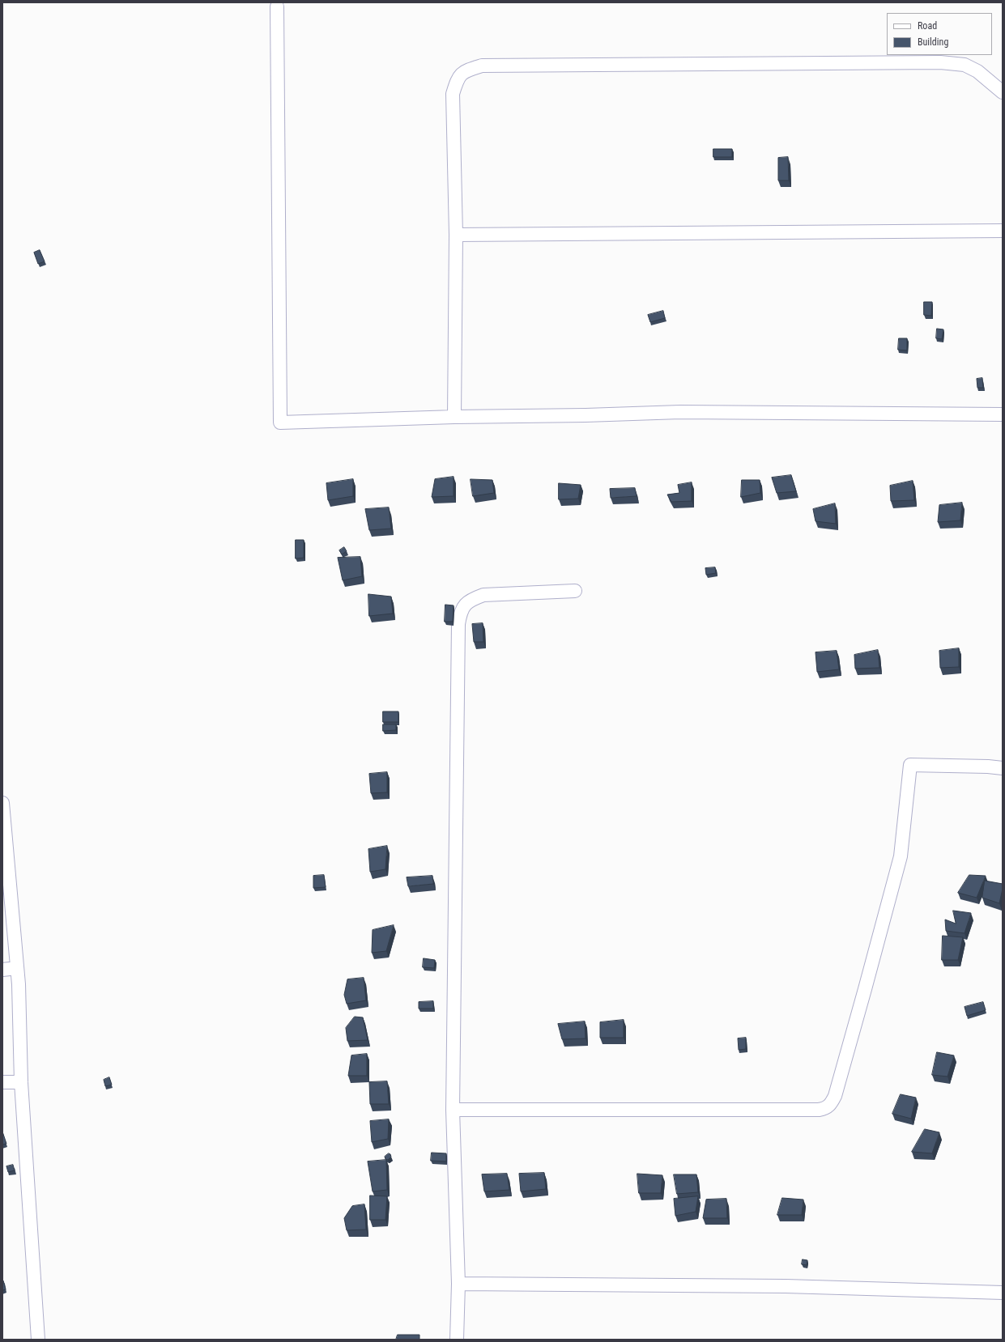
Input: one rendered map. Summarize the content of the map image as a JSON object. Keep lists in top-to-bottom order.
{
  "legend": ["Road", "Building"]
}
